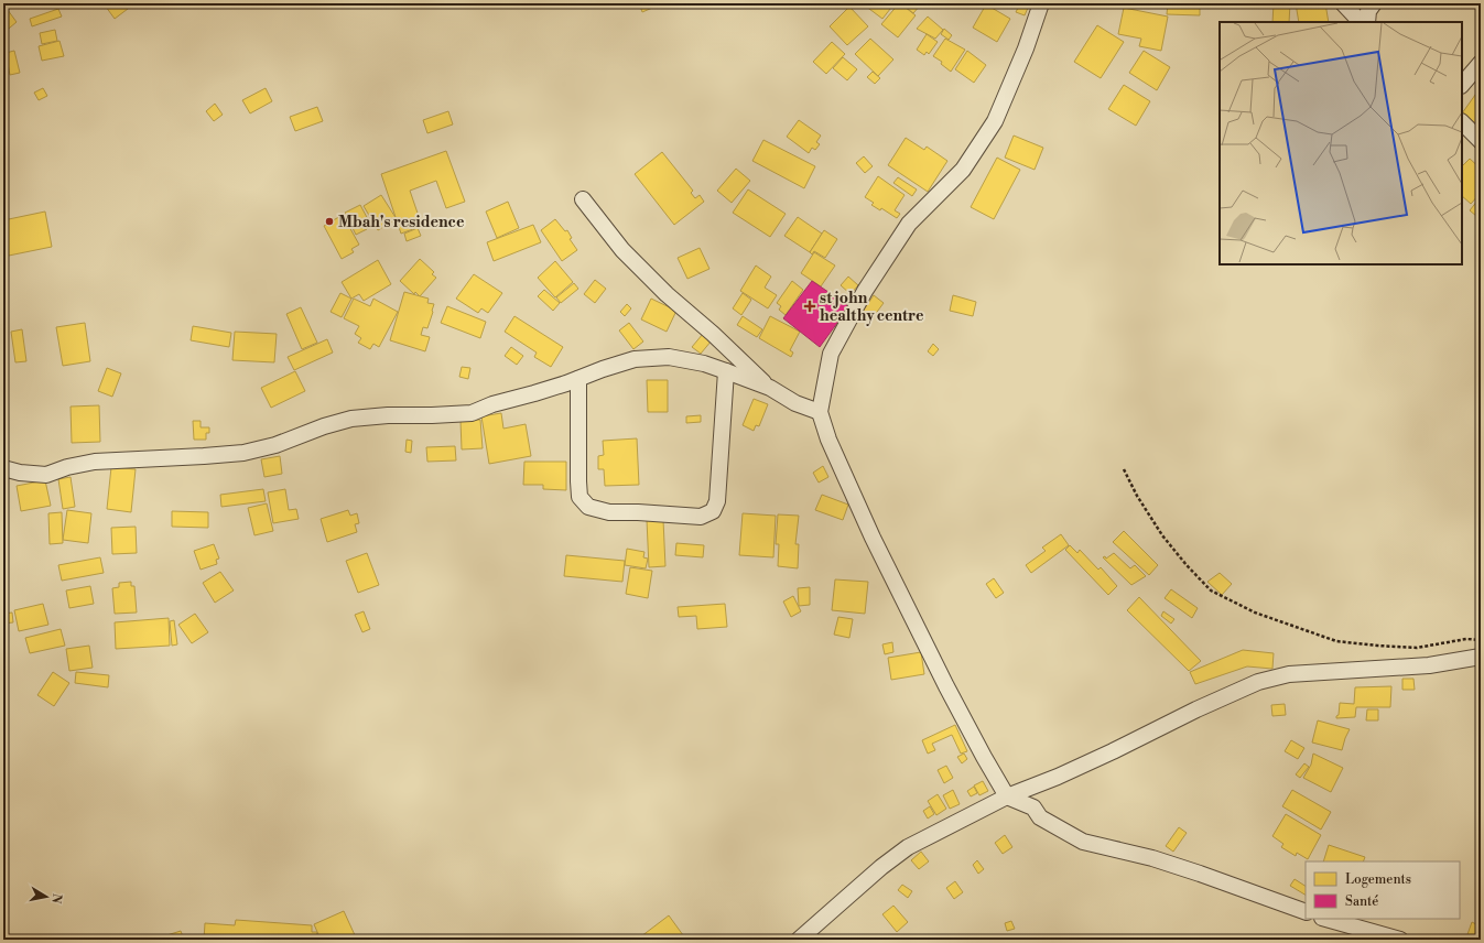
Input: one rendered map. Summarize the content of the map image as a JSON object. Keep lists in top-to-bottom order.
{
  "places": {
    "other": ["Mbah's residence"],
    "health": ["st john healthy centre"]
  },
  "legend": ["Logements", "Santé"],
  "north": "right"
}
